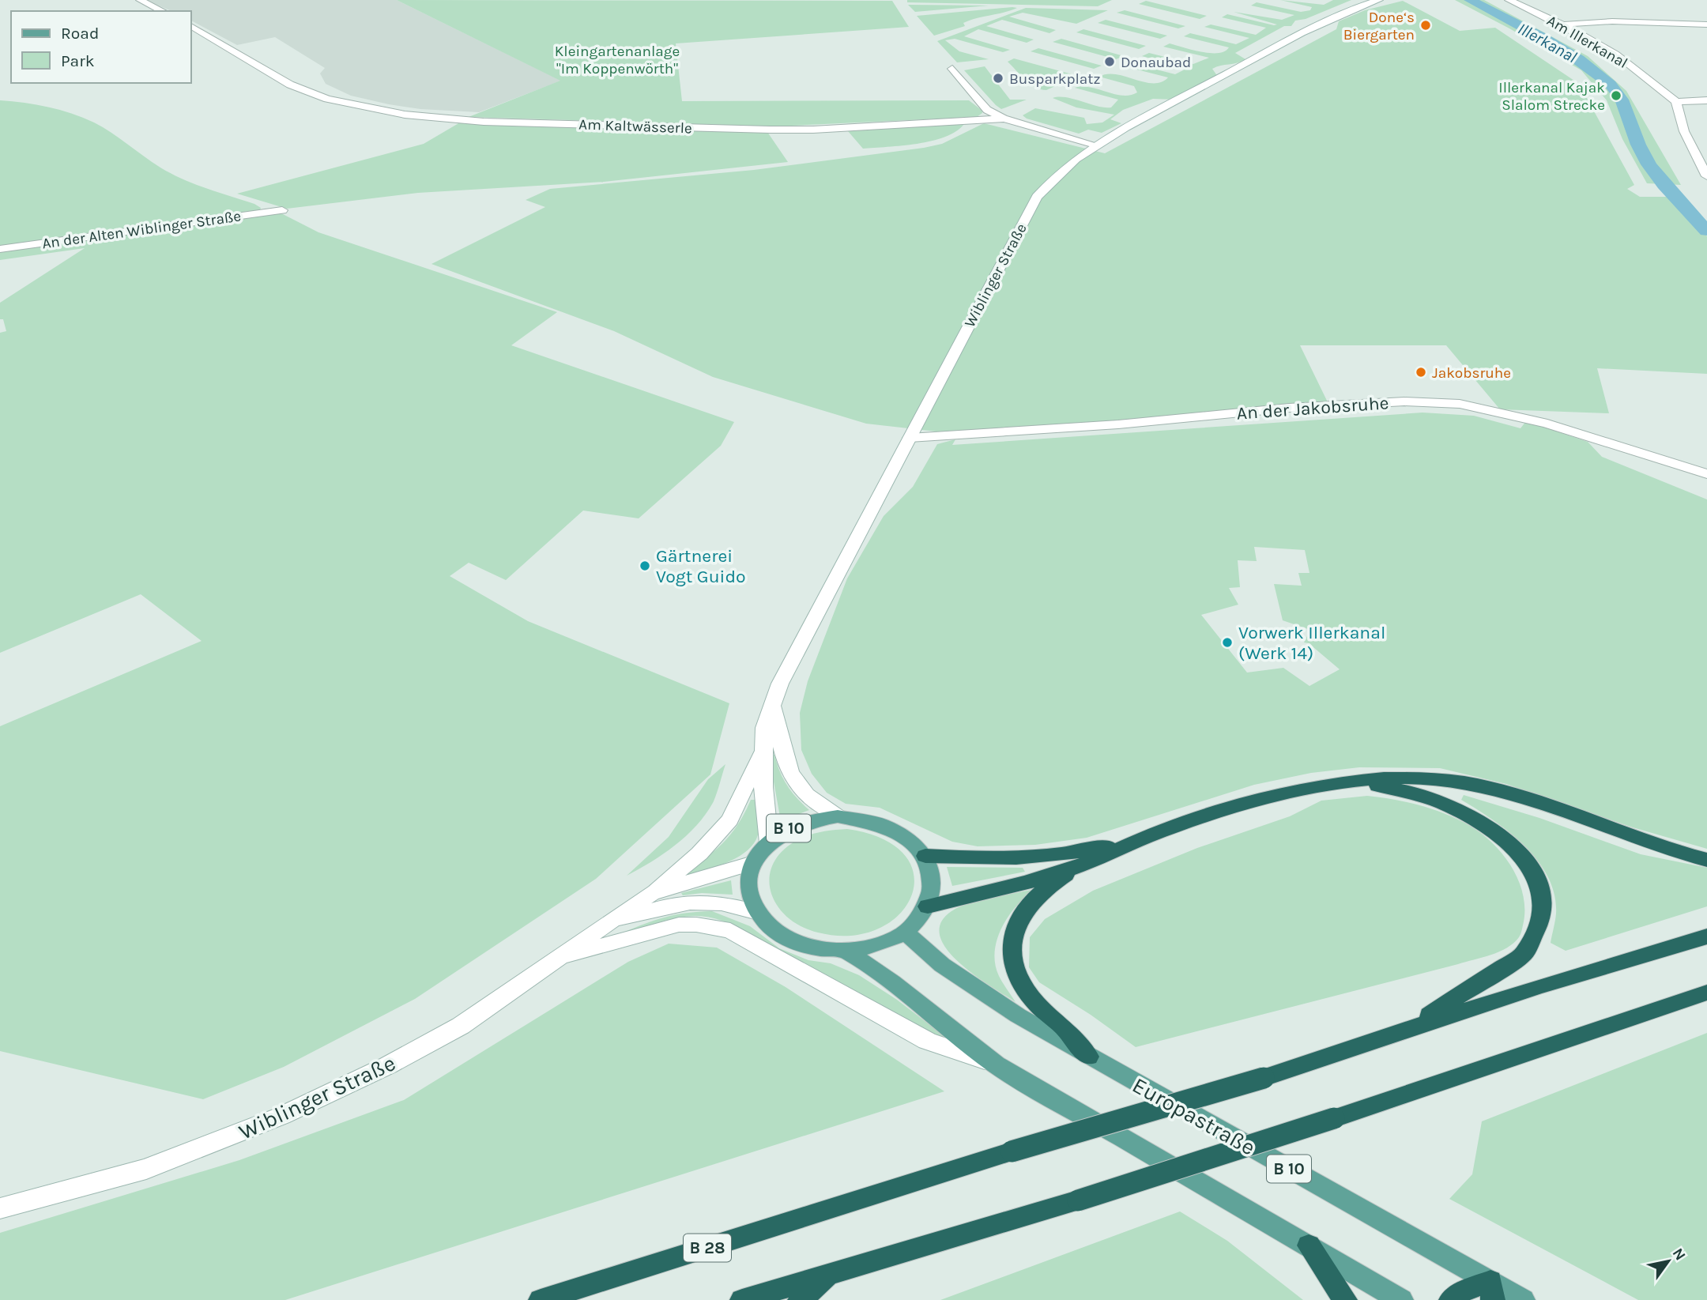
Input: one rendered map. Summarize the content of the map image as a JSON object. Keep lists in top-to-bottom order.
{
  "streets": {
    "highway": ["B 10", "B 28"],
    "main road": ["Europastraße"],
    "street": [
      "Am Illerkanal",
      "Am Kaltwässerle",
      "An der Alten Wiblinger Straße",
      "Wiblinger Straße",
      "An der Jakobsruhe"
    ]
  },
  "crossings": [
    ["Am Kaltwässerle", "Wiblinger Straße"],
    ["Wiblinger Straße", "An der Jakobsruhe"],
    ["Wiblinger Straße", "B 10"],
    ["Wiblinger Straße", "Europastraße"],
    ["B 10", "Europastraße"]
  ],
  "water": ["Illerkanal"],
  "parks": ["Kleingartenanlage \"Im Koppenwörth\""],
  "places": [
    "Done‘s Biergarten",
    "Donaubad",
    "Busparkplatz",
    "Illerkanal Kajak Slalom Strecke",
    "Jakobsruhe",
    "Gärtnerei Vogt Guido",
    "Vorwerk Illerkanal (Werk 14)"
  ],
  "legend": ["Road", "Park"],
  "north": "top right"
}
